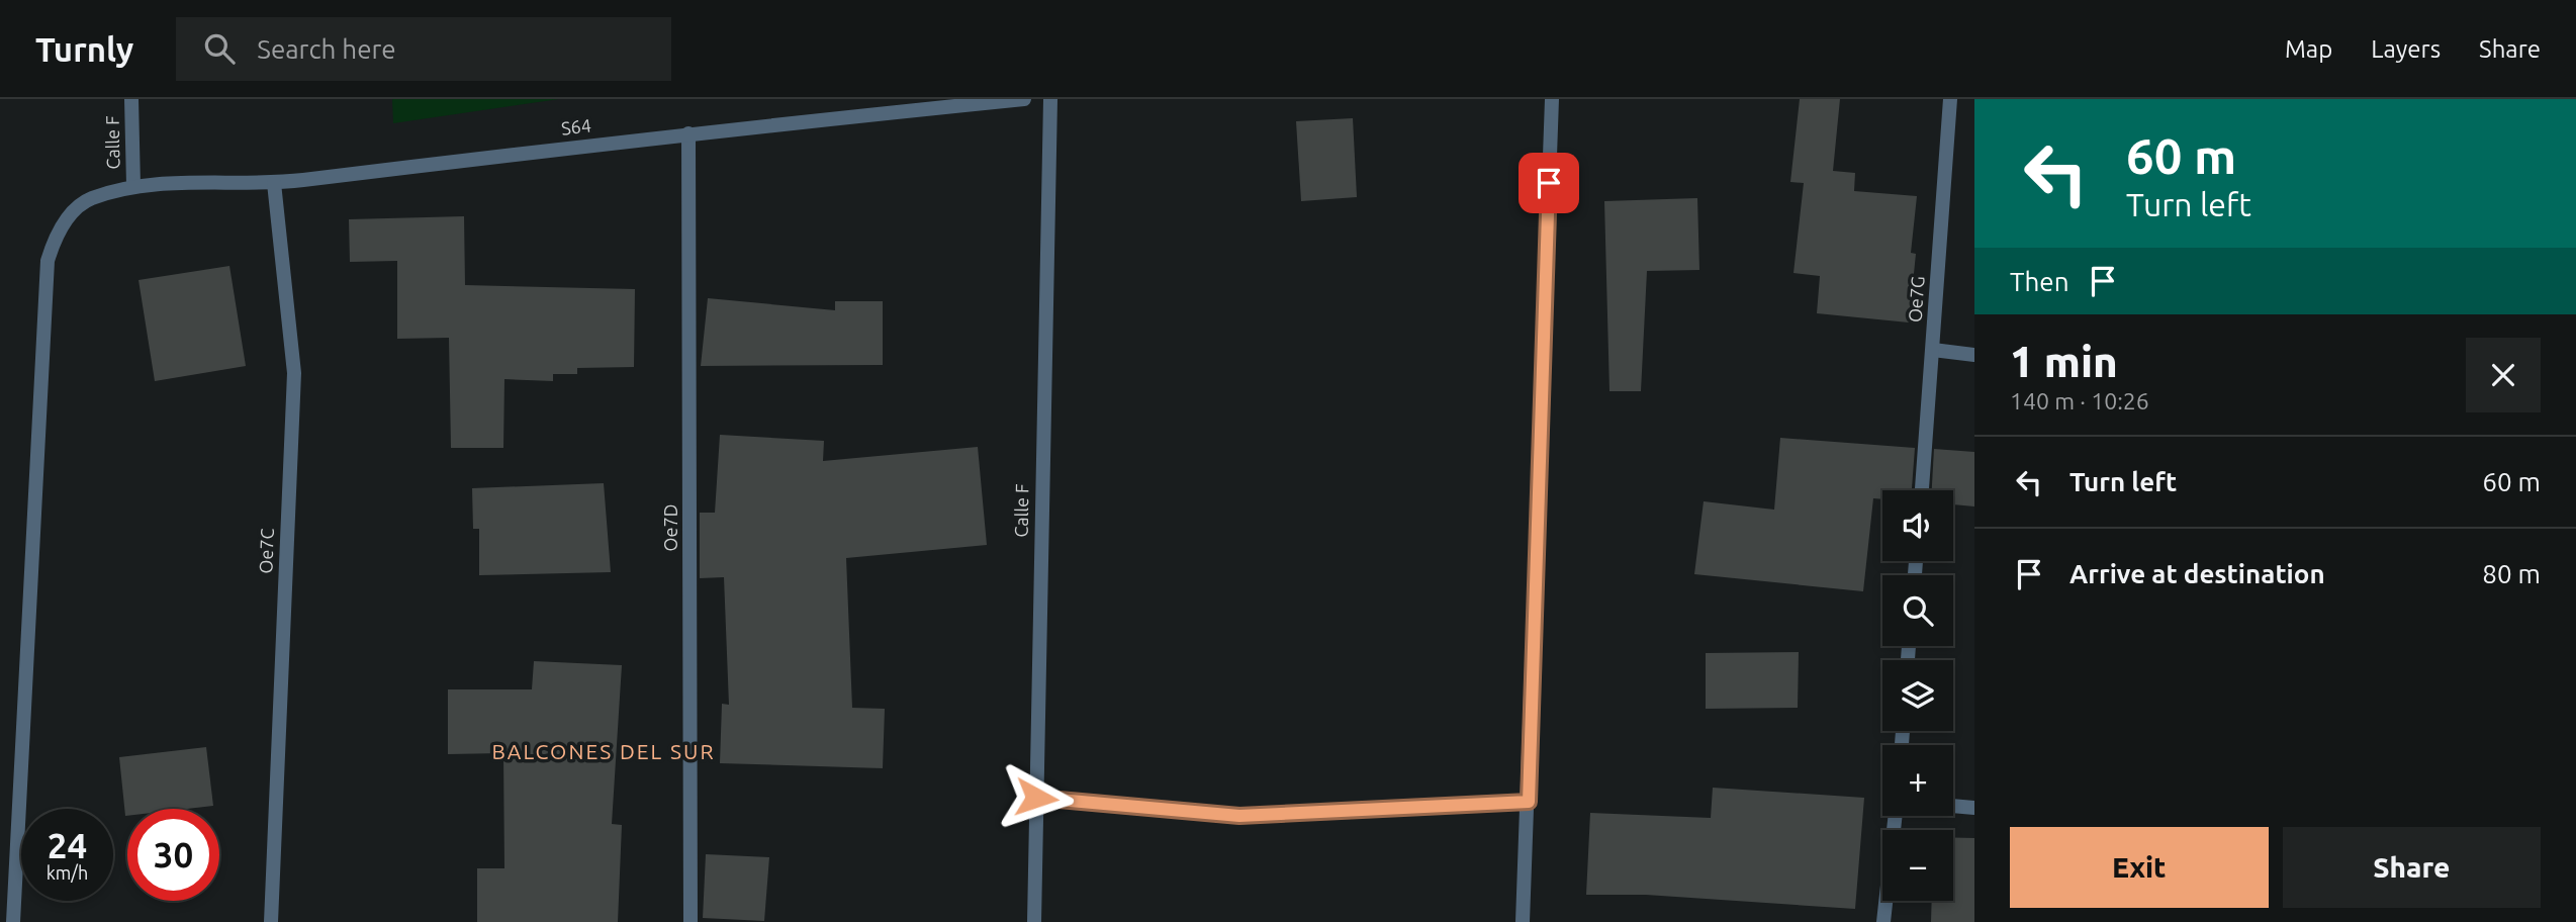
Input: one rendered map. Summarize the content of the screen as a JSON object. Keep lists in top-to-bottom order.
{
  "streets": {
    "street": [
      "S64",
      "Calle F",
      "Oe7G",
      "Oe7D",
      "Oe7C"
    ]
  },
  "crossings": [
    ["S64", "Calle F"],
    ["S64", "Oe7D"],
    ["S64", "Oe7C"]
  ],
  "districts": ["BALCONES DEL SUR"],
  "page": {
    "header": "Turnly",
    "search": "Search here",
    "nav": ["Map", "Layers", "Share"],
    "turn": ["60 m", "Turn left"],
    "then": "Then",
    "heading": ["1 min", "140 m · 10:26"],
    "list": [
      {
        "name": "Turn left",
        "value": "60 m"
      },
      {
        "name": "Arrive at destination",
        "value": "80 m"
      }
    ],
    "map_buttons": ["+", "−"],
    "speed": "24 km/h",
    "limit": "30",
    "buttons": ["Exit", "Share"]
  }
}
